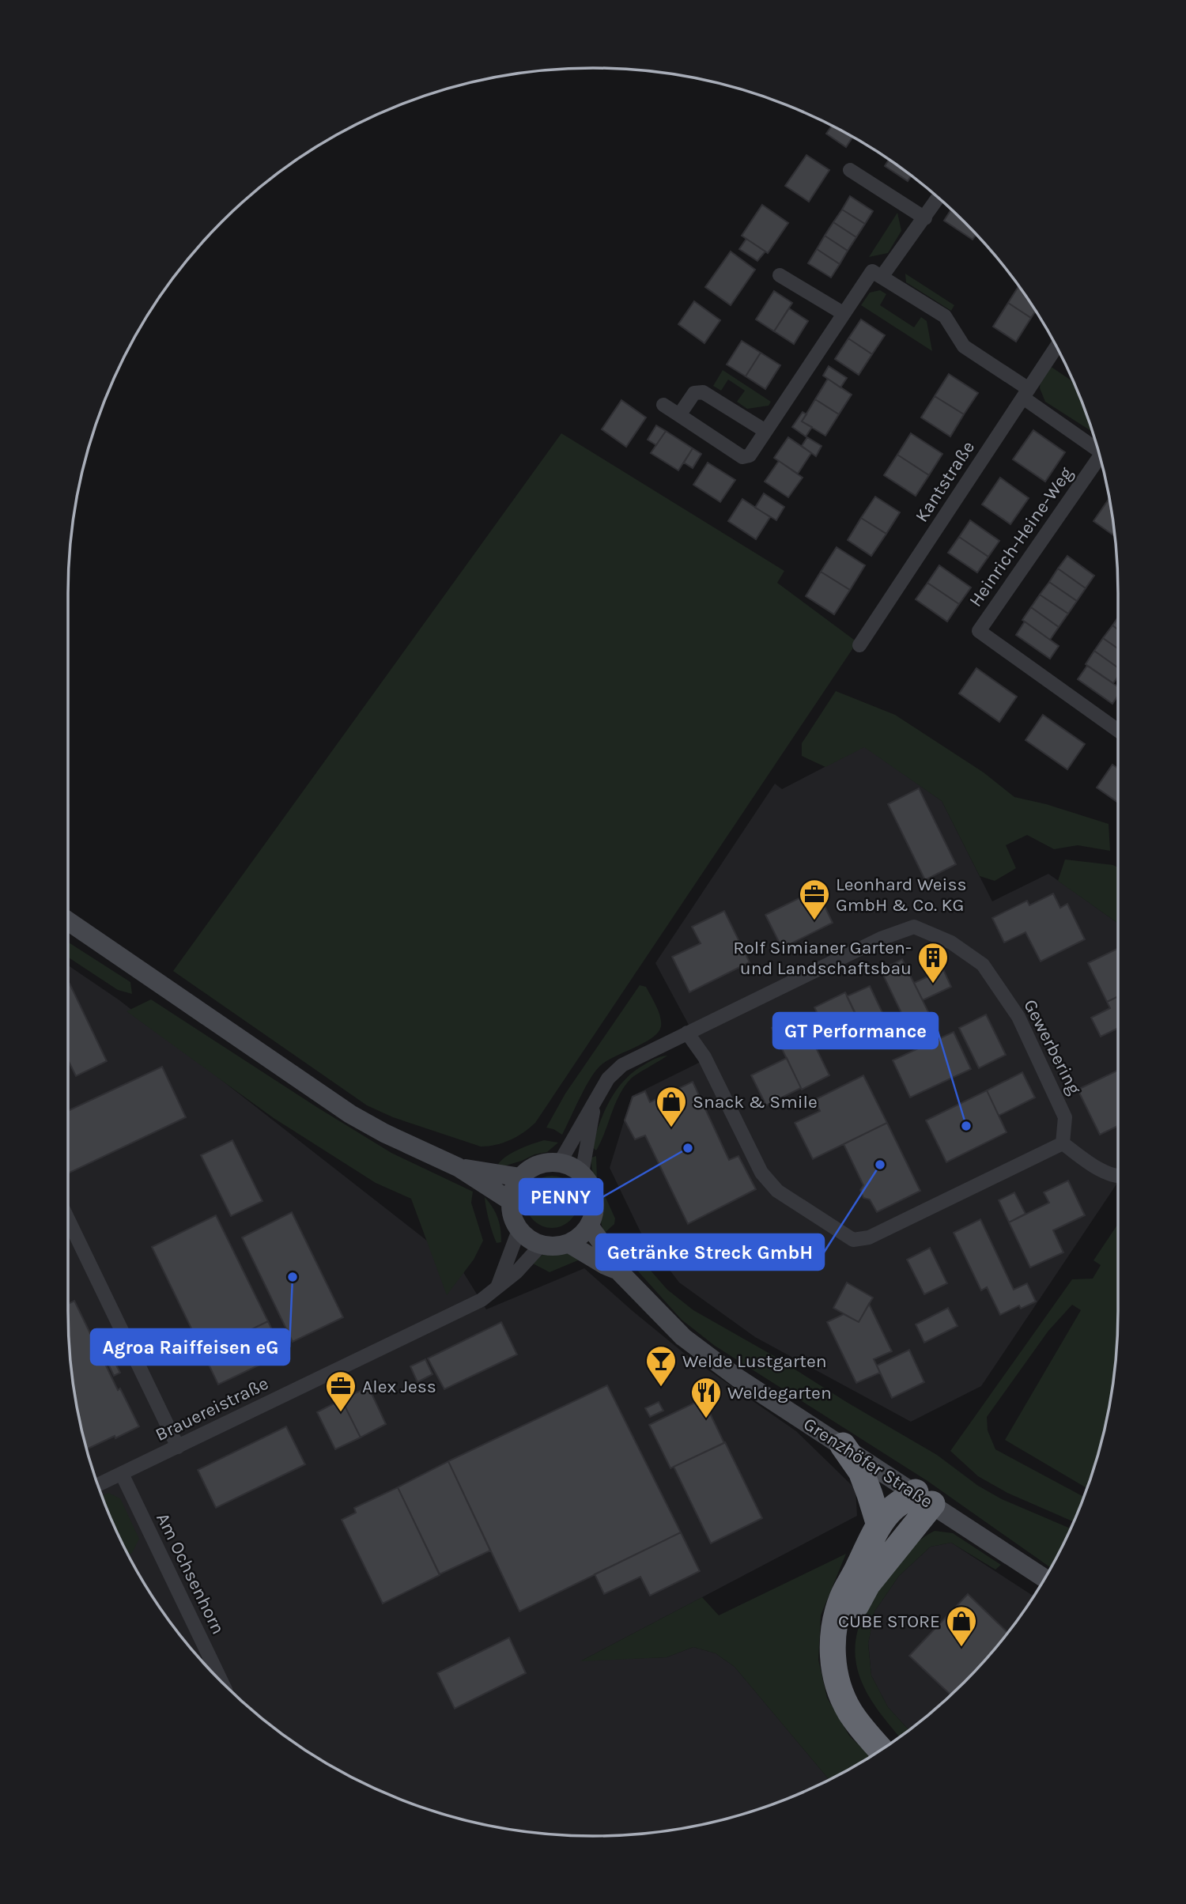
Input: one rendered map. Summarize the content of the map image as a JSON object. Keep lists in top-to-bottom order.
{
  "streets": {
    "street": [
      "Kantstraße",
      "Heinrich-Heine-Weg",
      "Gewerbering",
      "Brauereistraße",
      "Grenzhöfer Straße",
      "Am Ochsenhorn"
    ]
  },
  "crossings": [
    ["Gewerbering", "Brauereistraße"],
    ["Gewerbering", "Grenzhöfer Straße"],
    ["Brauereistraße", "Grenzhöfer Straße"],
    ["Brauereistraße", "Am Ochsenhorn"]
  ],
  "places": {
    "office": ["Leonhard Weiss GmbH & Co. KG", "Alex Jess"],
    "building": ["Rolf Simianer Garten- und Landschaftsbau"],
    "other": [
      "GT Performance",
      "PENNY",
      "Getränke Streck GmbH",
      "Agroa Raiffeisen eG"
    ],
    "shop": ["Snack & Smile", "CUBE STORE"],
    "bar": ["Welde Lustgarten"],
    "restaurant": ["Weldegarten"]
  }
}
